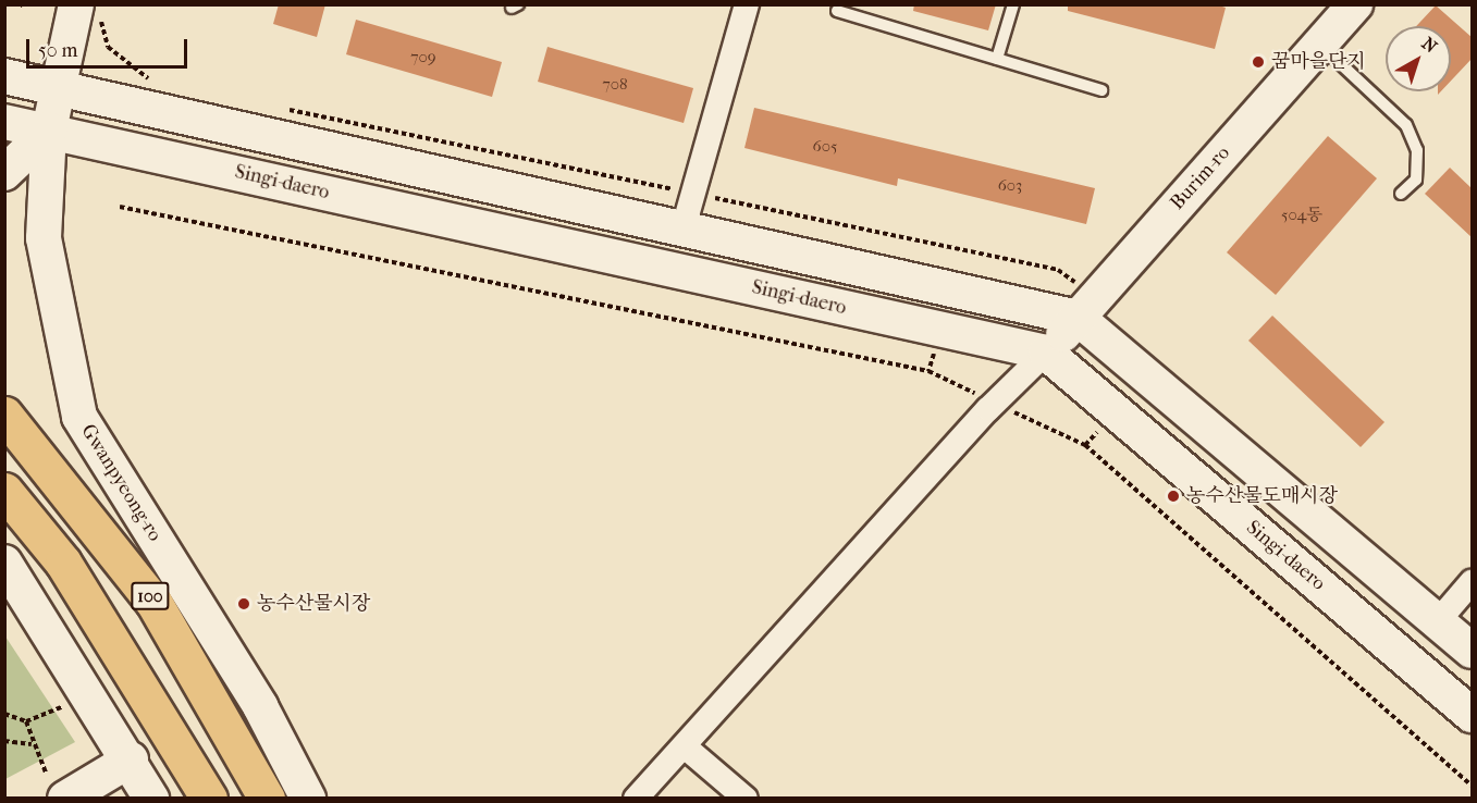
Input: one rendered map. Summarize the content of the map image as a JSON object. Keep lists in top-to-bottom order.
{
  "streets": {
    "highway": ["100"],
    "street": ["Burim-ro", "Singi-daero", "Gwanpyeong-ro"]
  },
  "crossings": [
    ["Burim-ro", "Singi-daero"],
    ["Singi-daero", "Gwanpyeong-ro"]
  ],
  "places": ["꿈마을단지", "농수산물도매시장", "농수산물시장"],
  "house_numbers": [
    "709",
    "708",
    "605",
    "603",
    "504동"
  ],
  "scale_bar": "50 m",
  "north": "top right"
}
